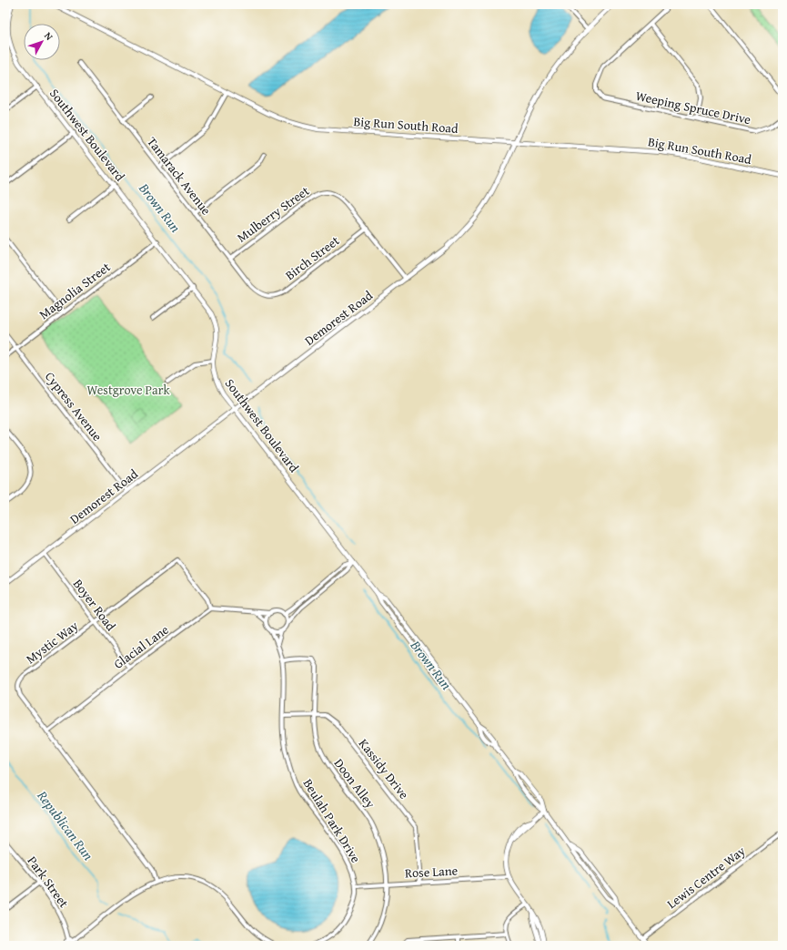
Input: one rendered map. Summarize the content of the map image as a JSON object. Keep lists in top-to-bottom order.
{
  "streets": {
    "street": [
      "Weeping Spruce Drive",
      "Big Run South Road",
      "Southwest Boulevard",
      "Tamarack Avenue",
      "Mulberry Street",
      "Birch Street",
      "Magnolia Street",
      "Demorest Road",
      "Cypress Avenue",
      "Boyer Road",
      "Mystic Way",
      "Glacial Lane",
      "Kassidy Drive",
      "Doon Alley",
      "Beulah Park Drive",
      "Rose Lane",
      "Lewis Centre Way",
      "Park Street"
    ]
  },
  "crossings": [
    ["Big Run South Road", "Demorest Road"],
    ["Southwest Boulevard", "Magnolia Street"],
    ["Southwest Boulevard", "Demorest Road"],
    ["Southwest Boulevard", "Lewis Centre Way"],
    ["Tamarack Avenue", "Mulberry Street"],
    ["Tamarack Avenue", "Birch Street"],
    ["Mulberry Street", "Birch Street"],
    ["Magnolia Street", "Cypress Avenue"],
    ["Demorest Road", "Cypress Avenue"],
    ["Demorest Road", "Boyer Road"],
    ["Boyer Road", "Mystic Way"],
    ["Boyer Road", "Glacial Lane"],
    ["Mystic Way", "Glacial Lane"],
    ["Kassidy Drive", "Doon Alley"],
    ["Kassidy Drive", "Beulah Park Drive"],
    ["Kassidy Drive", "Rose Lane"],
    ["Doon Alley", "Beulah Park Drive"],
    ["Doon Alley", "Rose Lane"],
    ["Beulah Park Drive", "Rose Lane"]
  ],
  "water": ["Brown Run", "Republican Run"],
  "parks": ["Westgrove Park"],
  "north": "top right"
}
